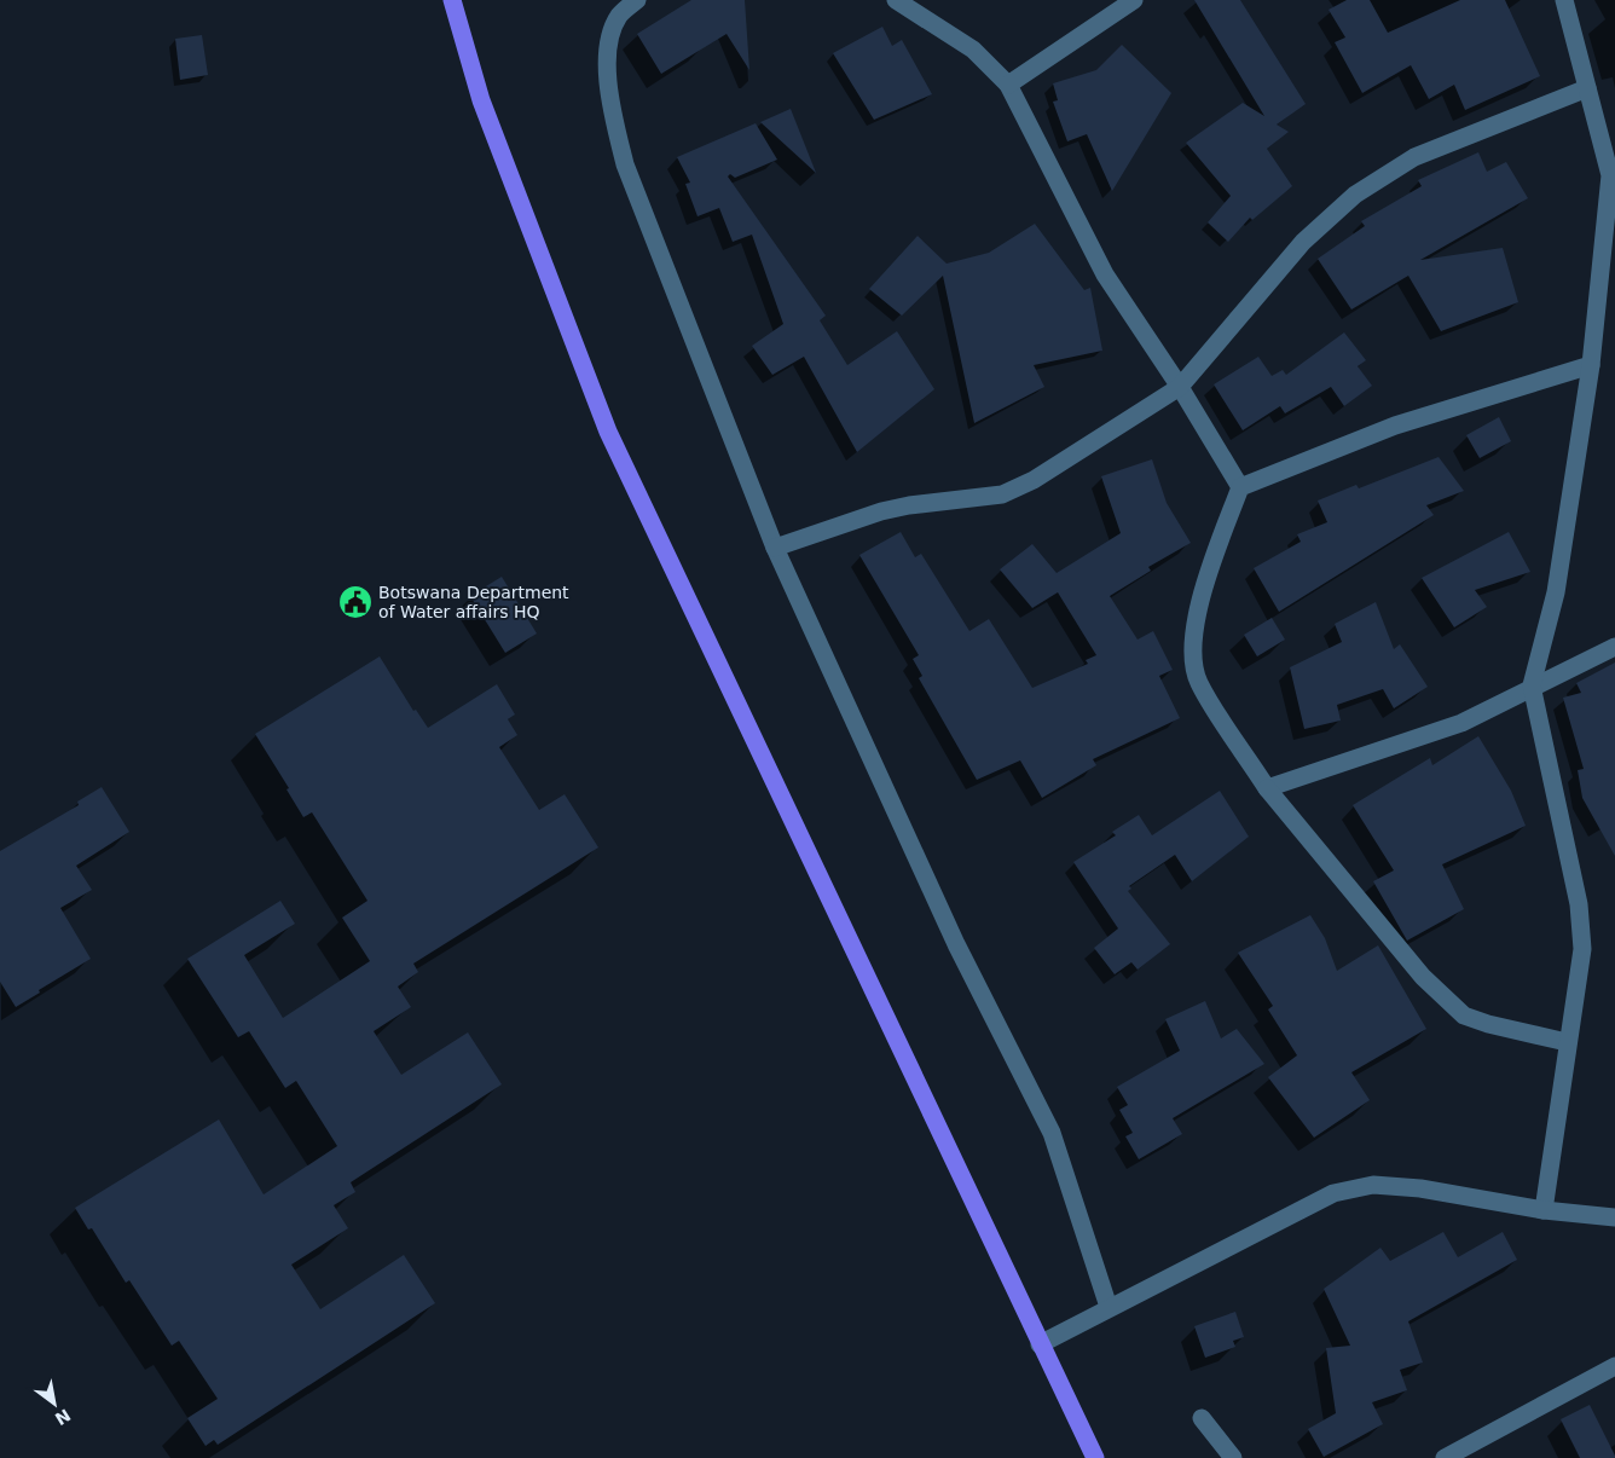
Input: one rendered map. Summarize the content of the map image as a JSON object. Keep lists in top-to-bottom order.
{
  "places": {
    "public building": ["Botswana Department of Water affairs HQ"]
  },
  "north": "bottom right"
}
